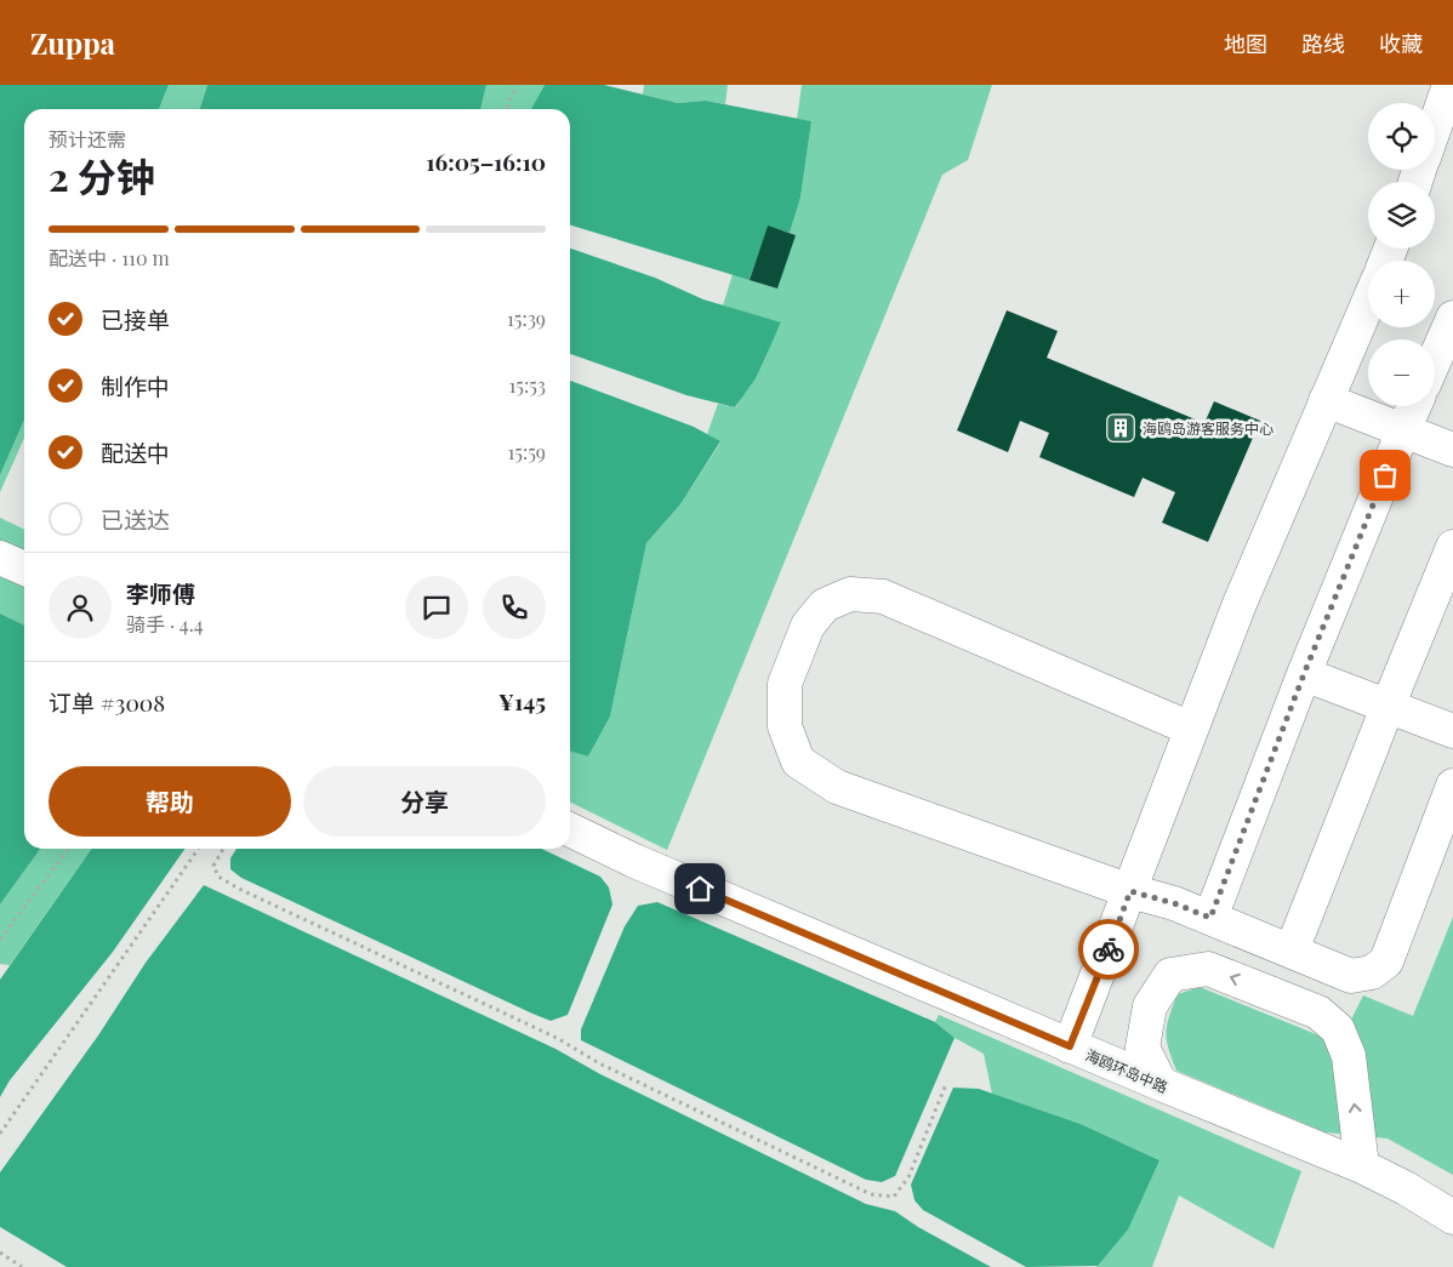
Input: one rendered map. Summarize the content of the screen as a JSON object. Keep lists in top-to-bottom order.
{
  "streets": {
    "street": ["海鸥环岛中路"]
  },
  "places": {
    "building": ["海鸥岛游客服务中心"]
  },
  "page": {
    "header": "Zuppa",
    "nav": ["地图", "路线", "收藏"],
    "map_buttons": ["+", "−"],
    "heading": ["2 分钟", "预计还需", "16:05–16:10"],
    "panel": [
      "李师傅",
      "骑手 · 4.4",
      "订单 #3008",
      "¥145"
    ],
    "bar": "配送中 · 110 m",
    "list": [
      ["已接单", "15:39"],
      ["制作中", "15:53"],
      ["配送中", "15:59"],
      "已送达"
    ],
    "buttons": ["帮助", "分享"]
  }
}
